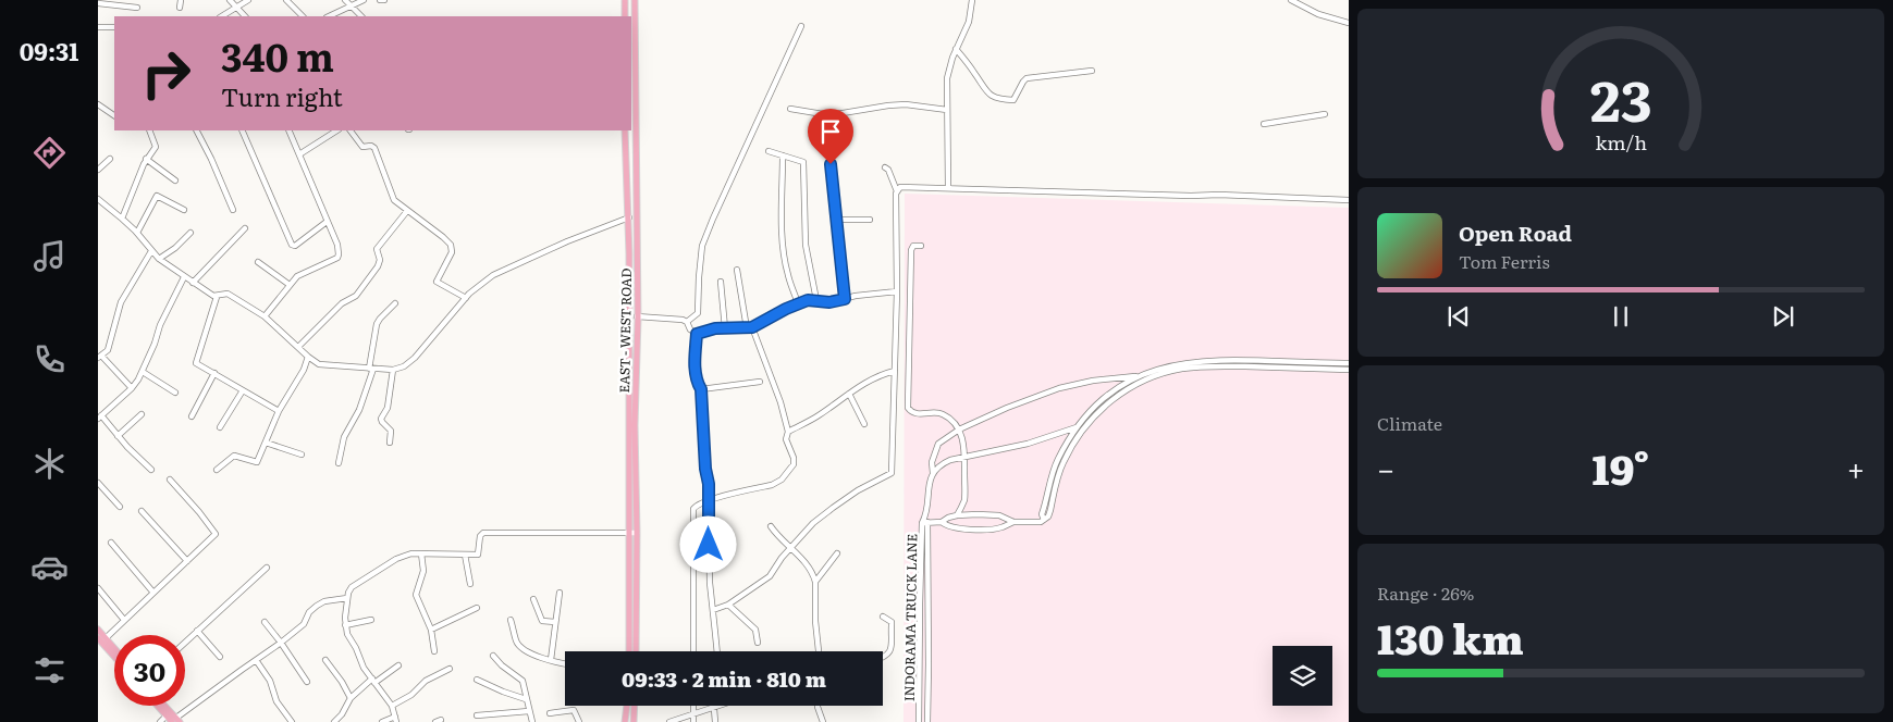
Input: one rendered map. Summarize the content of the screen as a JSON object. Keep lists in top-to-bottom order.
{
  "streets": {
    "main road": ["EAST - WEST ROAD"],
    "street": ["INDORAMA TRUCK LANE"]
  },
  "page": {
    "tabs": "09:31",
    "turn": ["340 m", "Turn right"],
    "song": ["Open Road", "Tom Ferris"],
    "tile": [
      "Climate",
      ["Range · 26%", "130 km"]
    ],
    "heat": ["−", "19°", "+"],
    "limit": "30",
    "trip": "09:33 · 2 min · 810 m",
    "gauge": ["23", "km/h"]
  }
}
